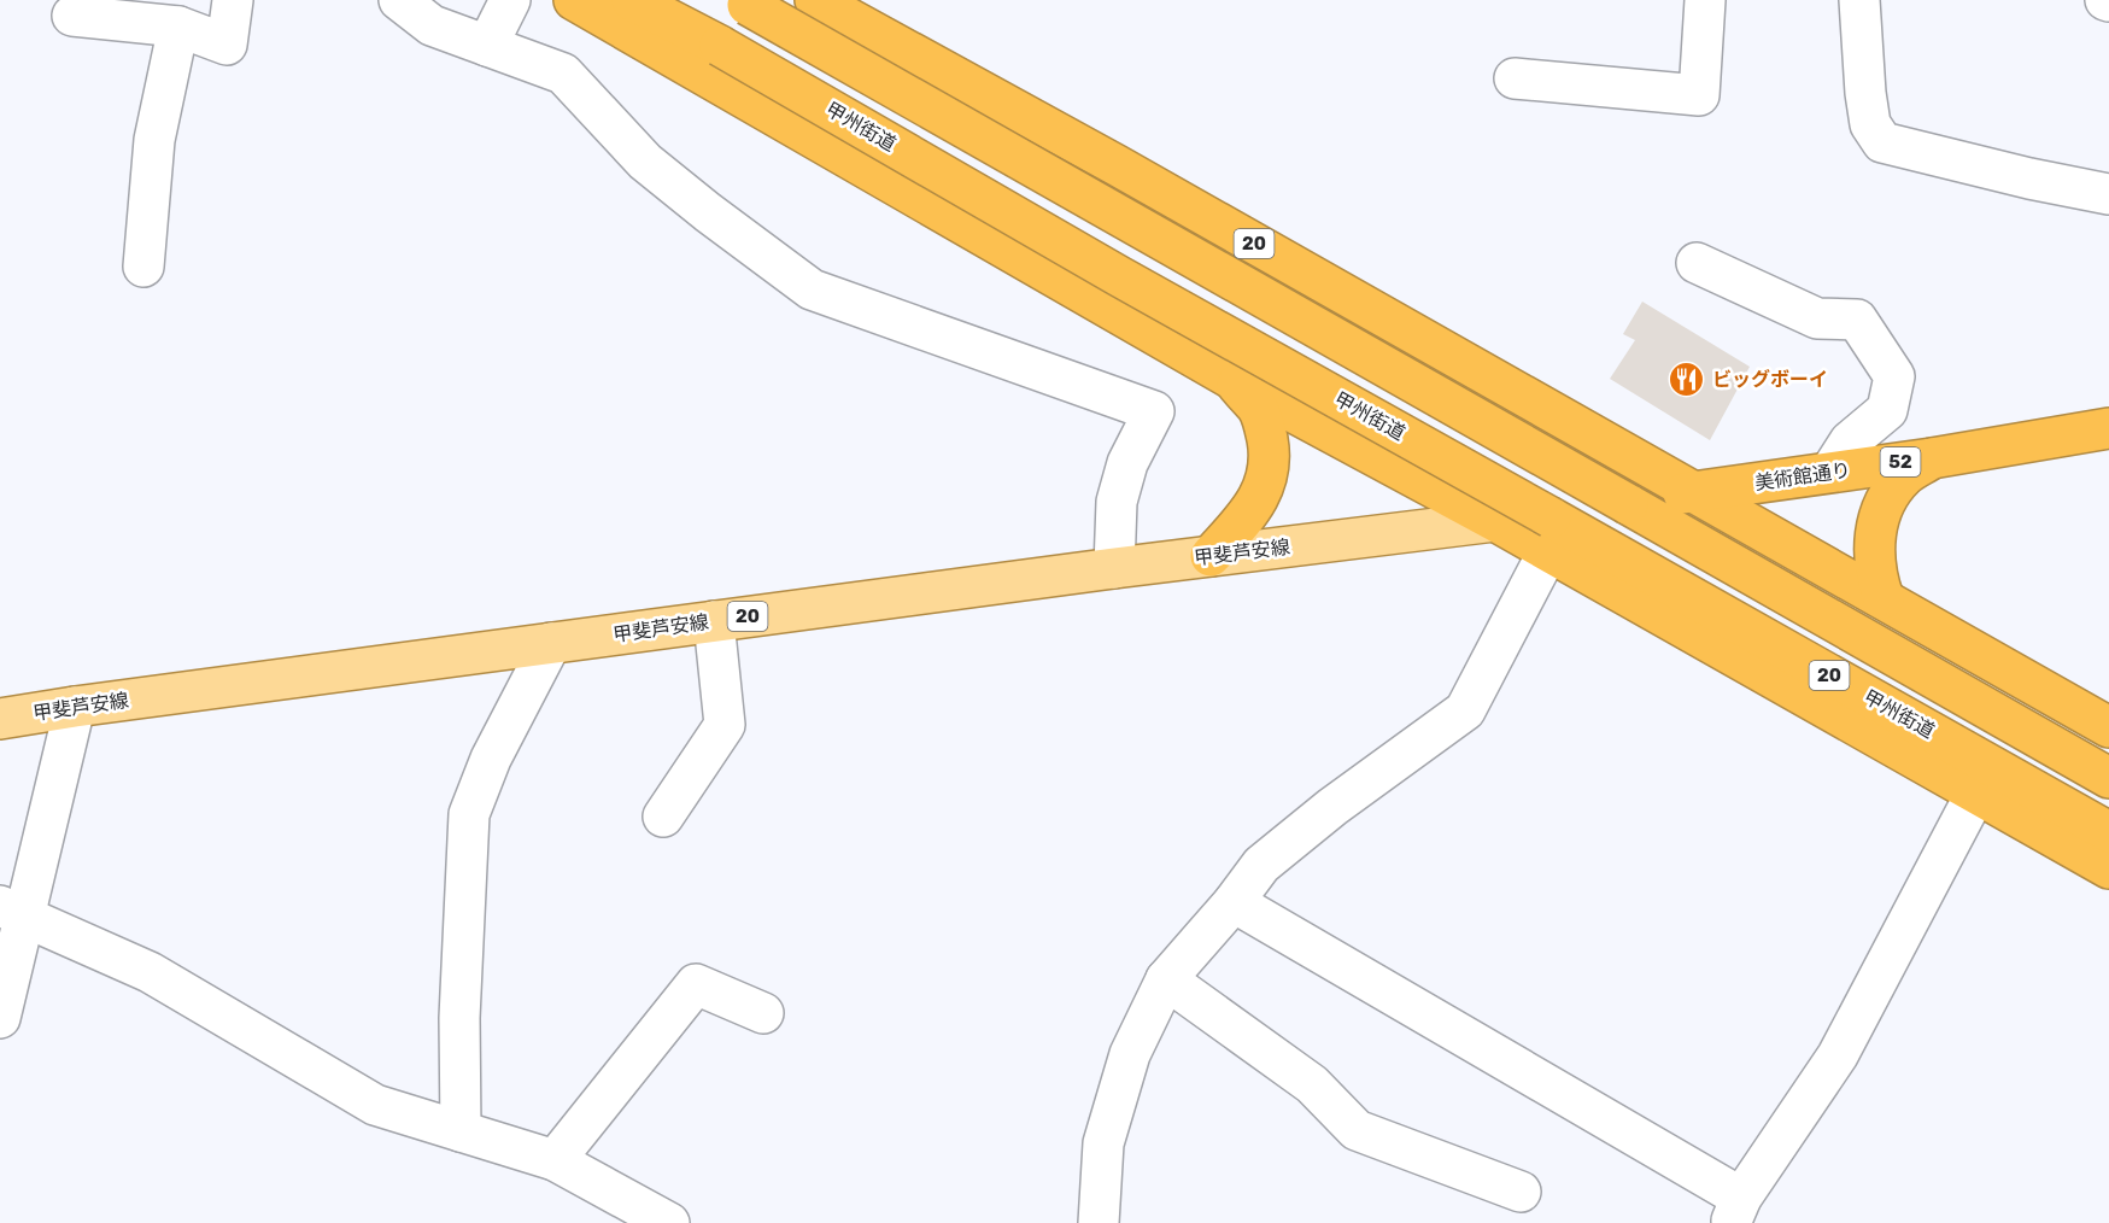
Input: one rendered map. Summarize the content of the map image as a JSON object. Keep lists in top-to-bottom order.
{
  "streets": {
    "highway": [
      "甲州街道",
      "20",
      "52",
      "美術館通り"
    ],
    "main road": ["甲斐芦安線"]
  },
  "crossings": [
    ["20", "美術館通り"],
    ["美術館通り", "甲斐芦安線"]
  ],
  "places": {
    "restaurant": ["ビッグボーイ"]
  }
}
